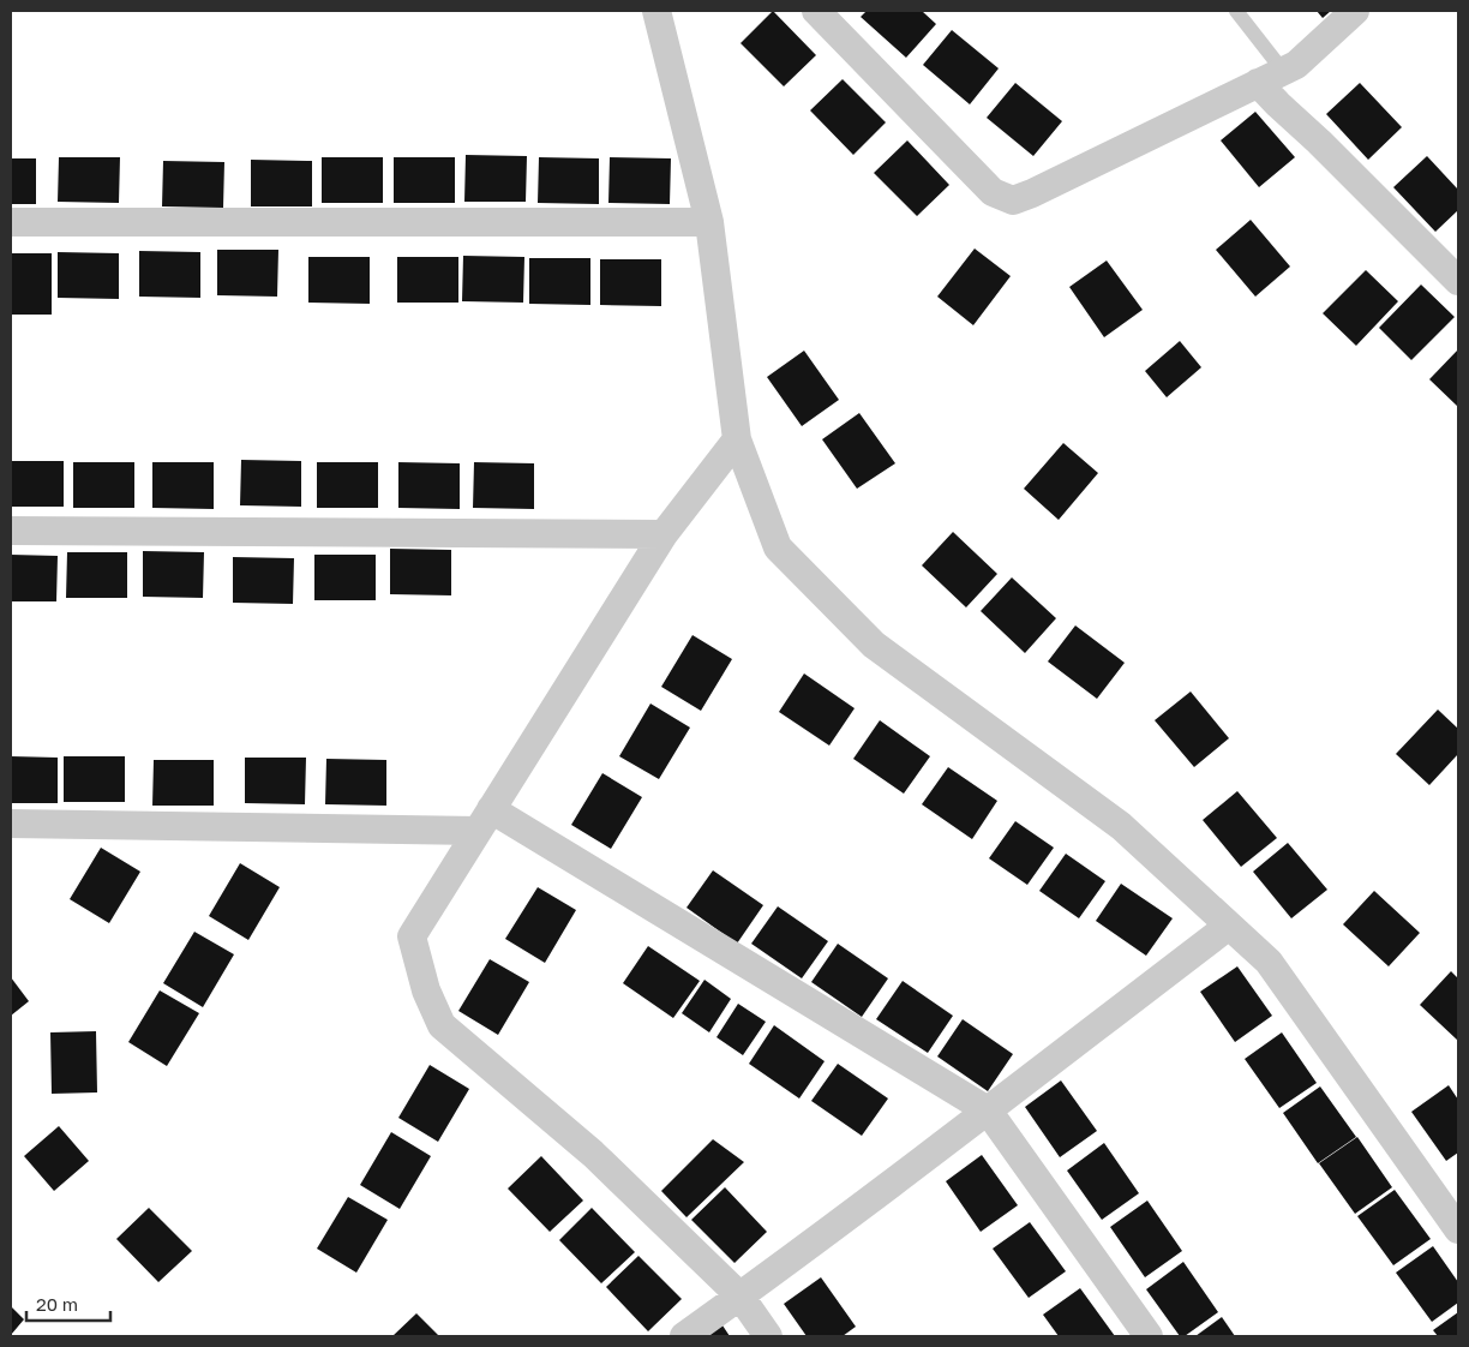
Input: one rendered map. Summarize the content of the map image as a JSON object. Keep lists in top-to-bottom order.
{
  "scale_bar": "20 m"
}
